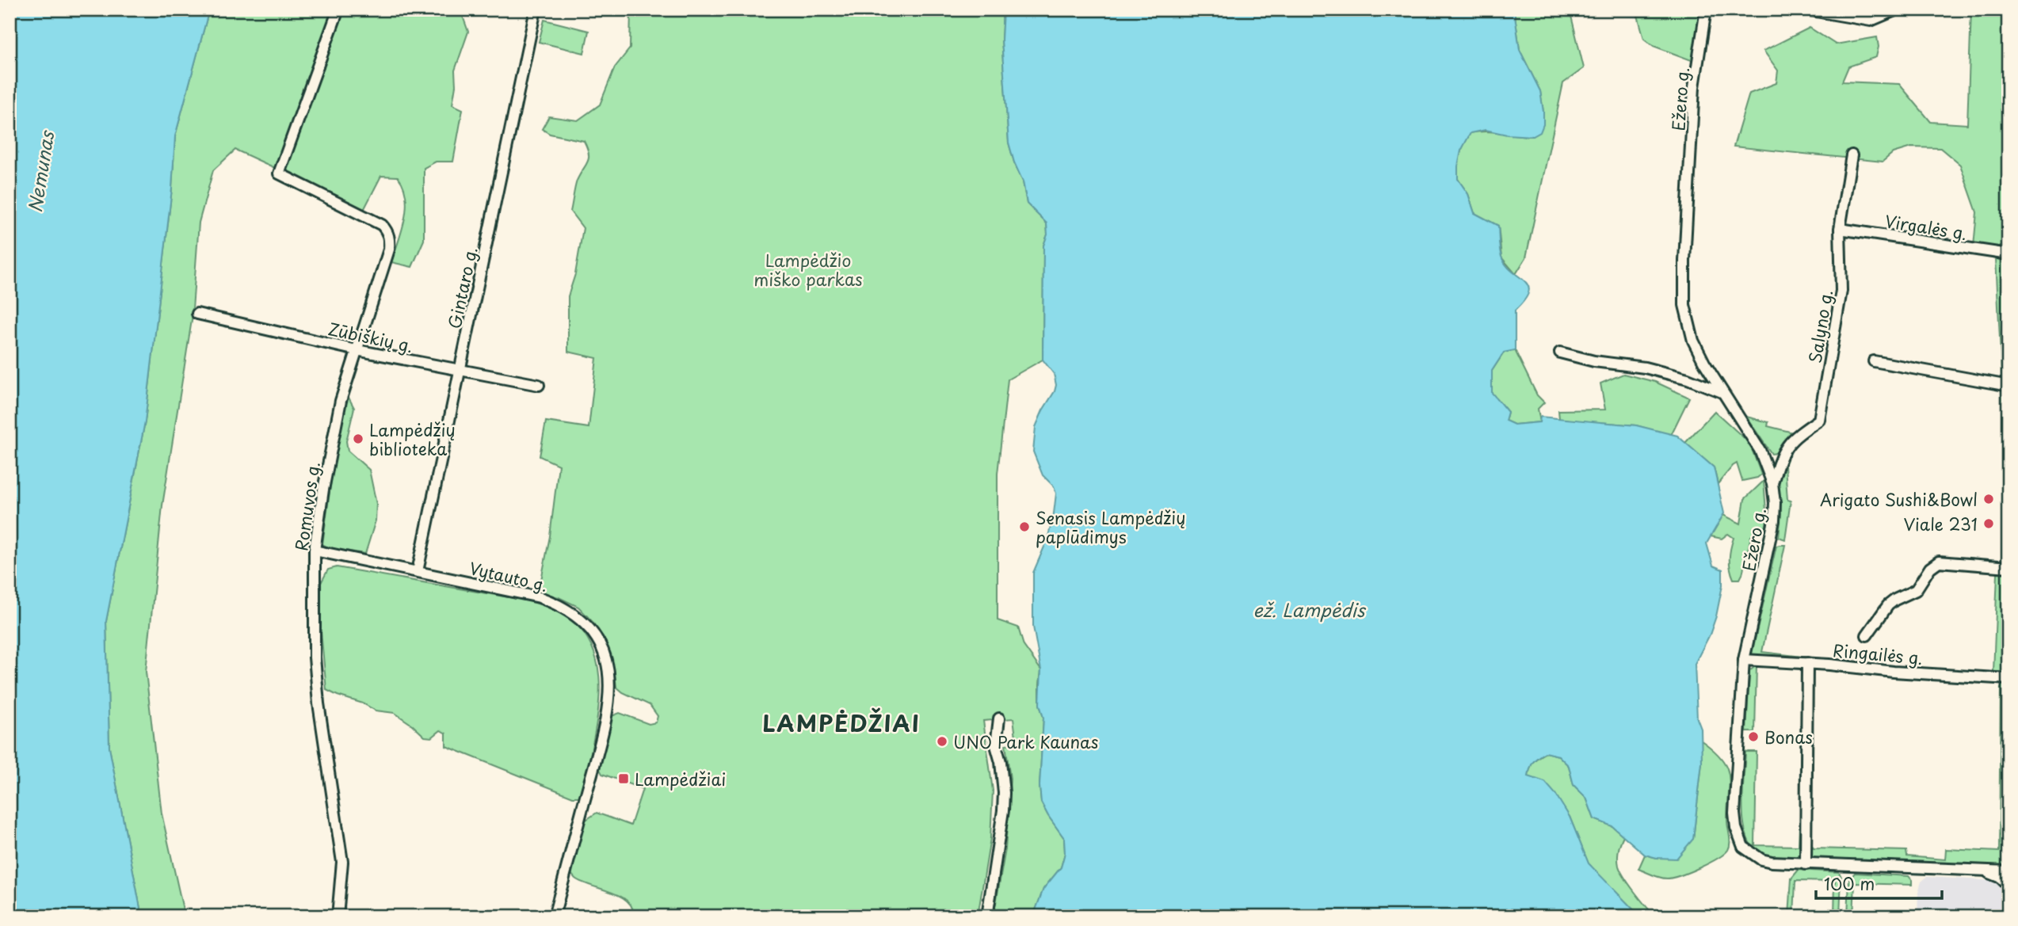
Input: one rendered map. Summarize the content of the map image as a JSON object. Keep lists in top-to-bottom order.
{
  "streets": {
    "street": [
      "Ežero g.",
      "Virgalės g.",
      "Gintaro g.",
      "Salyno g.",
      "Zūbiškių g.",
      "Romuvos g.",
      "Vytauto g.",
      "Ringailės g."
    ]
  },
  "crossings": [
    ["Ežero g.", "Salyno g."],
    ["Ežero g.", "Ringailės g."],
    ["Virgalės g.", "Salyno g."],
    ["Gintaro g.", "Zūbiškių g."],
    ["Gintaro g.", "Vytauto g."],
    ["Zūbiškių g.", "Romuvos g."],
    ["Romuvos g.", "Vytauto g."]
  ],
  "districts": ["LAMPĖDŽIAI"],
  "water": ["Nemunas", "ež. Lampėdis"],
  "parks": ["Lampėdžio miško parkas"],
  "places": {
    "other": [
      "Lampėdžių biblioteka",
      "Arigato Sushi&Bowl",
      "Viale 231",
      "Senasis Lampėdžių paplūdimys",
      "Bonas",
      "UNO Park Kaunas"
    ],
    "transit": ["Lampėdžiai"]
  },
  "scale_bar": "100 m"
}
